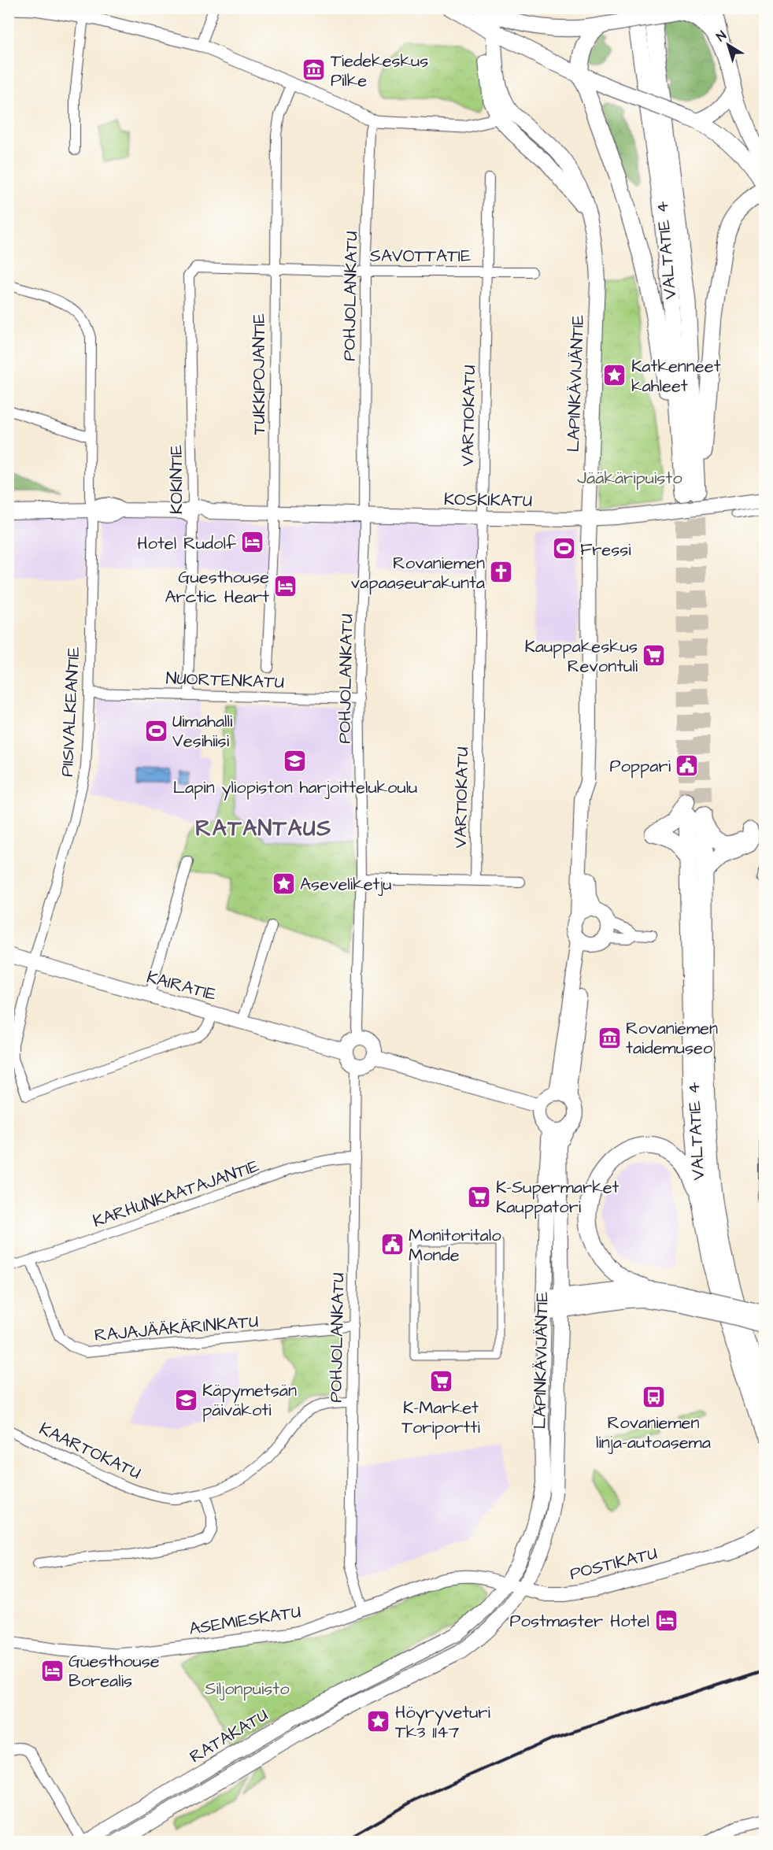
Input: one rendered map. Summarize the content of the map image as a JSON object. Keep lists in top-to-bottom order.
{
  "streets": {
    "highway": ["VALTATIE 4"],
    "main road": [
      "LAPINKÄVIJÄNTIE",
      "KOSKIKATU",
      "KAIRATIE",
      "POSTIKATU",
      "RATAKATU"
    ],
    "street": [
      "SAVOTTATIE",
      "POHJOLANKATU",
      "TUKKIPOJANTIE",
      "VARTIOKATU",
      "KOKINTIE",
      "NUORTENKATU",
      "PIISIVALKEANTIE",
      "KARHUNKAATAJANTIE",
      "RAJAJÄÄKÄRINKATU",
      "KAARTOKATU",
      "ASEMIESKATU"
    ]
  },
  "crossings": [
    ["SAVOTTATIE", "POHJOLANKATU"],
    ["SAVOTTATIE", "TUKKIPOJANTIE"],
    ["SAVOTTATIE", "VARTIOKATU"],
    ["SAVOTTATIE", "KOKINTIE"],
    ["POHJOLANKATU", "KOSKIKATU"],
    ["POHJOLANKATU", "NUORTENKATU"],
    ["POHJOLANKATU", "KAIRATIE"],
    ["POHJOLANKATU", "KARHUNKAATAJANTIE"],
    ["POHJOLANKATU", "RAJAJÄÄKÄRINKATU"],
    ["POHJOLANKATU", "KAARTOKATU"],
    ["POHJOLANKATU", "ASEMIESKATU"],
    ["TUKKIPOJANTIE", "KOSKIKATU"],
    ["LAPINKÄVIJÄNTIE", "KOSKIKATU"],
    ["LAPINKÄVIJÄNTIE", "POSTIKATU"],
    ["LAPINKÄVIJÄNTIE", "ASEMIESKATU"],
    ["LAPINKÄVIJÄNTIE", "RATAKATU"],
    ["VARTIOKATU", "KOSKIKATU"],
    ["KOKINTIE", "KOSKIKATU"],
    ["KOKINTIE", "NUORTENKATU"],
    ["KOSKIKATU", "PIISIVALKEANTIE"],
    ["NUORTENKATU", "PIISIVALKEANTIE"],
    ["PIISIVALKEANTIE", "KAIRATIE"],
    ["KARHUNKAATAJANTIE", "RAJAJÄÄKÄRINKATU"],
    ["POSTIKATU", "ASEMIESKATU"],
    ["POSTIKATU", "RATAKATU"],
    ["ASEMIESKATU", "RATAKATU"]
  ],
  "districts": ["RATANTAUS"],
  "parks": ["Jääkäripuisto", "Siljonpuisto"],
  "places": {
    "museum": ["Tiedekeskus Pilke", "Rovaniemen taidemuseo"],
    "place": ["Katkenneet kahleet", "Aseveliketju", "Höyryveturi Tk3 1147"],
    "hotel": [
      "Hotel Rudolf",
      "Guesthouse Arctic Heart",
      "Postmaster Hotel",
      "Guesthouse Borealis"
    ],
    "sports": ["Fressi", "Uimahalli Vesihiisi"],
    "church": ["Rovaniemen vapaaseurakunta"],
    "supermarket": ["Kauppakeskus Revontuli", "K-Supermarket Kauppatori", "K-Market Toriportti"],
    "school or university": ["Lapin yliopiston harjoittelukoulu", "Käpymetsän päiväkoti"],
    "public building": ["Poppari", "Monitoritalo Monde"],
    "bus stop": ["Rovaniemen linja-autoasema"]
  },
  "north": "top left"
}
